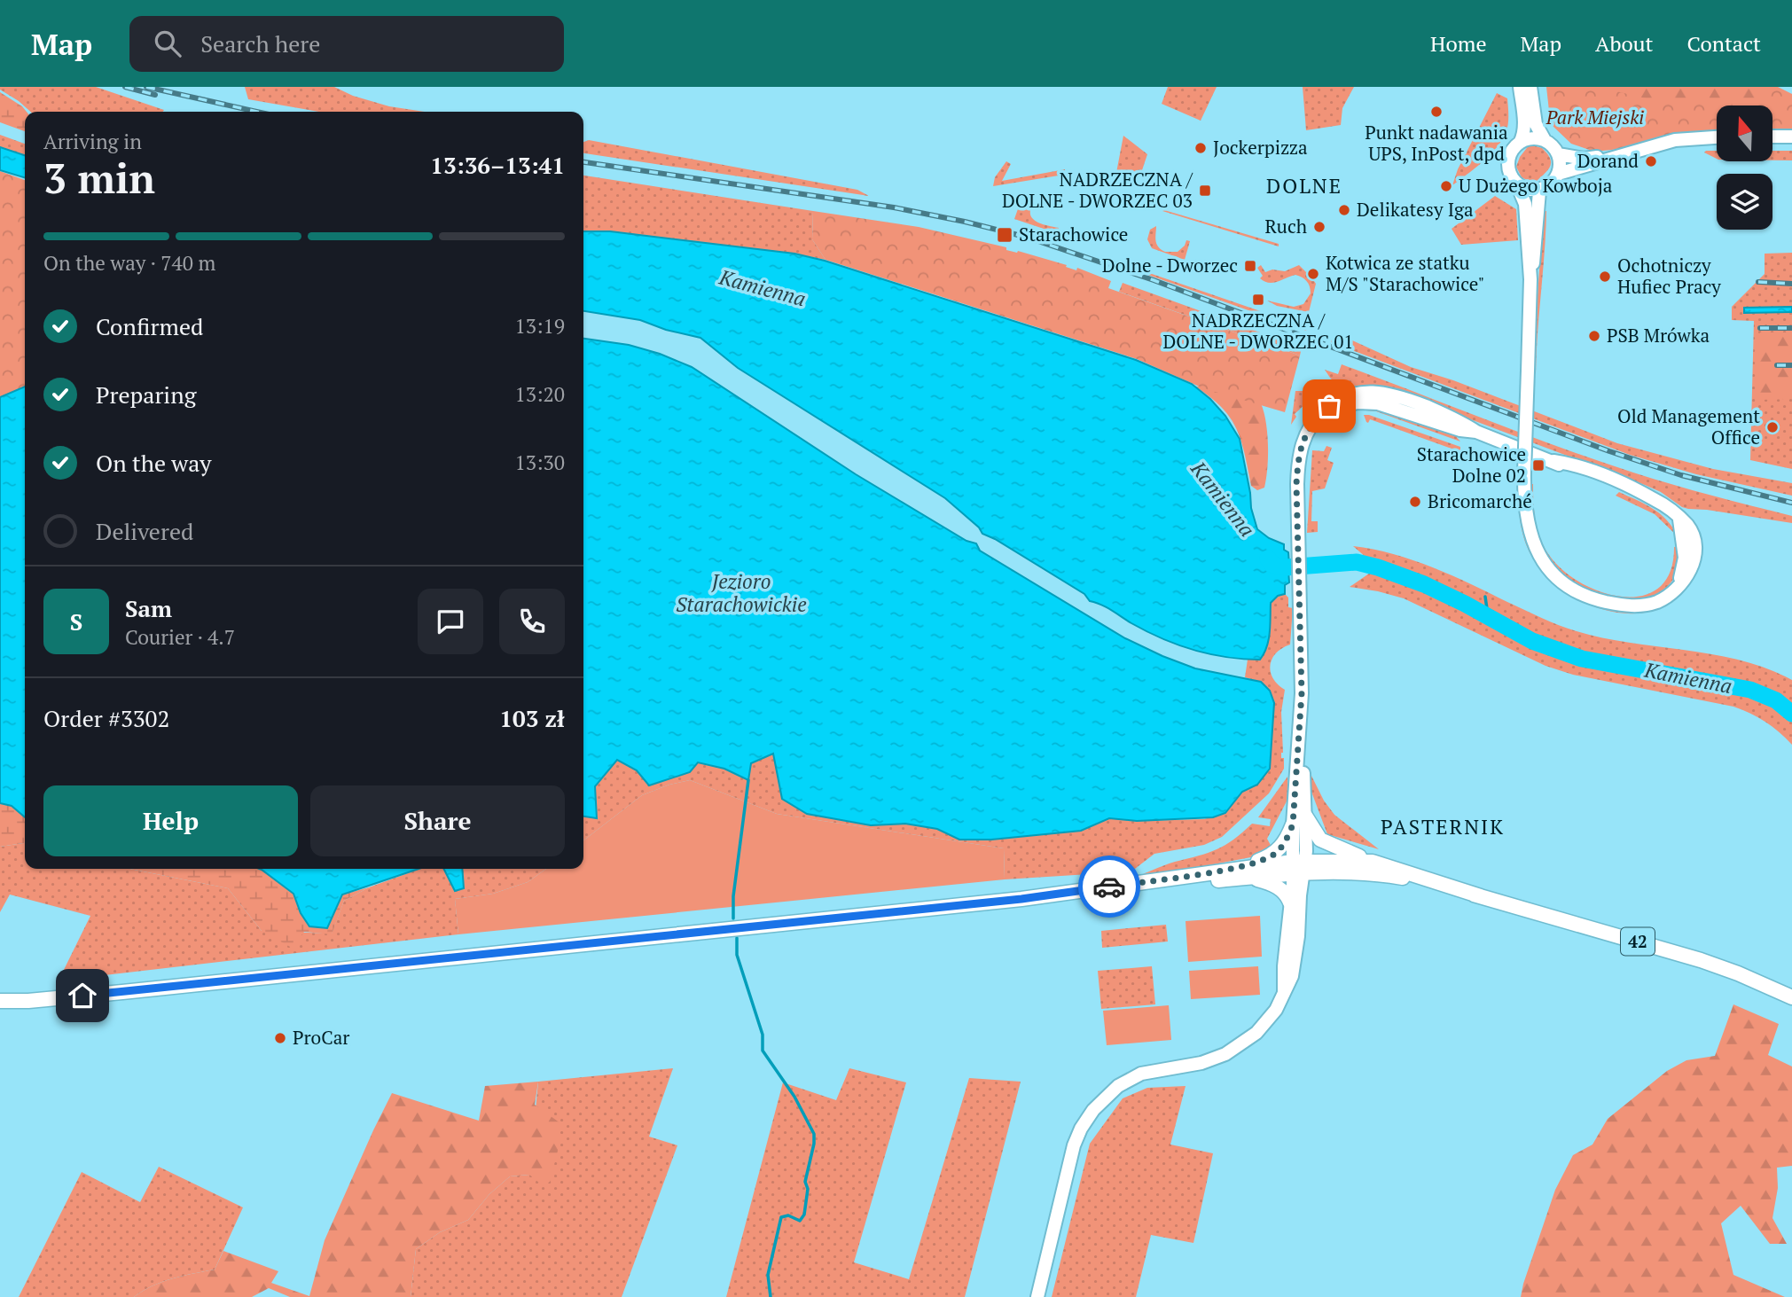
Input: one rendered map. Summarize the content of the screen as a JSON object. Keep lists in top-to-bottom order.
{
  "streets": {
    "main road": ["42"]
  },
  "districts": ["DOLNE", "PASTERNIK"],
  "water": ["Kamienna", "Jezioro Starachowickie"],
  "parks": ["Park Miejski"],
  "places": {
    "other": [
      "Punkt nadawania UPS, InPost, dpd",
      "Jockerpizza",
      "Dorand",
      "U Dużego Kowboja",
      "Delikatesy Iga",
      "Ruch",
      "Kotwica ze statku M/S \"Starachowice\"",
      "Ochotniczy Hufiec Pracy",
      "PSB Mrówka",
      "Old Management Office",
      "Bricomarché",
      "ProCar"
    ],
    "transit": [
      "NADRZECZNA / DOLNE - DWORZEC 03",
      "Starachowice",
      "Dolne - Dworzec",
      "NADRZECZNA / DOLNE - DWORZEC 01",
      "Starachowice Dolne 02"
    ]
  },
  "north": "top",
  "page": {
    "header": "Map",
    "search": "Search here",
    "nav": [
      "Home",
      "Map",
      "About",
      "Contact"
    ],
    "heading": ["3 min", "Arriving in", "13:36–13:41"],
    "panel": [
      "Sam",
      "Courier · 4.7",
      "Order #3302",
      "103 zł"
    ],
    "bar": "On the way · 740 m",
    "list": [
      ["Confirmed", "13:19"],
      ["Preparing", "13:20"],
      ["On the way", "13:30"],
      "Delivered"
    ],
    "round": "S",
    "buttons": ["Help", "Share"]
  }
}
